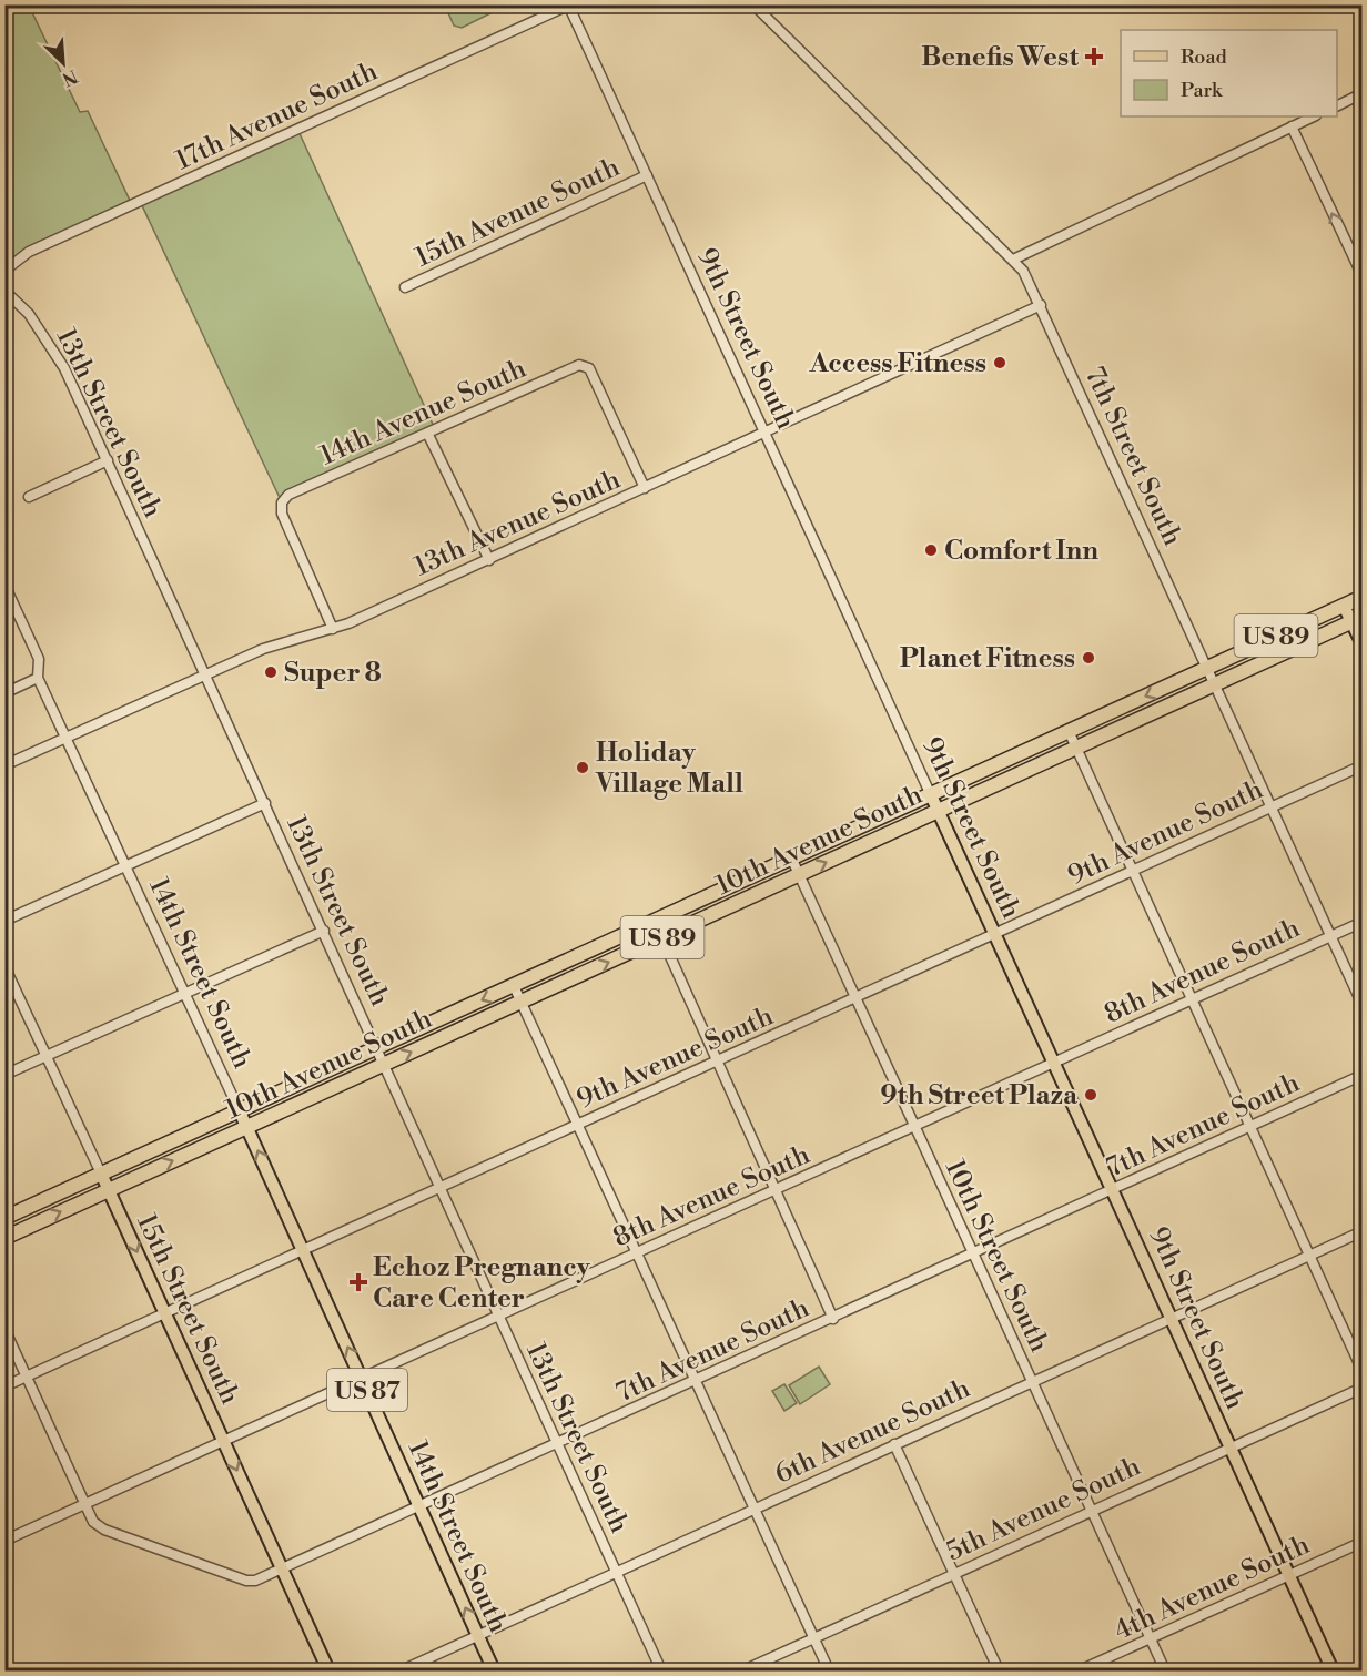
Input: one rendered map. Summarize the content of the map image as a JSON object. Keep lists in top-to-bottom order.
{
  "streets": {
    "highway": ["US 89", "10th Avenue South"],
    "main road": [
      "9th Street South",
      "14th Street South",
      "15th Street South",
      "US 87"
    ],
    "street": [
      "17th Avenue South",
      "15th Avenue South",
      "14th Avenue South",
      "13th Street South",
      "7th Street South",
      "13th Avenue South",
      "9th Avenue South",
      "8th Avenue South",
      "7th Avenue South",
      "10th Street South",
      "6th Avenue South",
      "5th Avenue South",
      "4th Avenue South"
    ]
  },
  "crossings": [
    ["17th Avenue South", "9th Street South"],
    ["15th Avenue South", "9th Street South"],
    ["9th Street South", "13th Avenue South"],
    ["9th Street South", "9th Avenue South"],
    ["9th Street South", "10th Avenue South"],
    ["9th Street South", "8th Avenue South"],
    ["9th Street South", "7th Avenue South"],
    ["9th Street South", "6th Avenue South"],
    ["9th Street South", "5th Avenue South"],
    ["9th Street South", "4th Avenue South"],
    ["14th Avenue South", "13th Avenue South"],
    ["13th Street South", "13th Avenue South"],
    ["13th Street South", "9th Avenue South"],
    ["13th Street South", "10th Avenue South"],
    ["13th Street South", "8th Avenue South"],
    ["13th Street South", "7th Avenue South"],
    ["13th Street South", "6th Avenue South"],
    ["7th Street South", "13th Avenue South"],
    ["7th Street South", "9th Avenue South"],
    ["7th Street South", "10th Avenue South"],
    ["7th Street South", "8th Avenue South"],
    ["13th Avenue South", "14th Street South"],
    ["9th Avenue South", "14th Street South"],
    ["9th Avenue South", "7th Avenue South"],
    ["9th Avenue South", "10th Street South"],
    ["9th Avenue South", "15th Street South"],
    ["10th Avenue South", "14th Street South"],
    ["10th Avenue South", "10th Street South"],
    ["10th Avenue South", "15th Street South"],
    ["8th Avenue South", "14th Street South"],
    ["8th Avenue South", "7th Avenue South"],
    ["8th Avenue South", "10th Street South"],
    ["8th Avenue South", "15th Street South"],
    ["14th Street South", "7th Avenue South"],
    ["14th Street South", "6th Avenue South"],
    ["7th Avenue South", "10th Street South"],
    ["7th Avenue South", "15th Street South"],
    ["10th Street South", "6th Avenue South"],
    ["10th Street South", "5th Avenue South"],
    ["10th Street South", "4th Avenue South"]
  ],
  "one_way": ["14th Street South", "15th Street South"],
  "places": {
    "health": ["Benefis West", "Echoz Pregnancy Care Center"],
    "other": [
      "Access Fitness",
      "Comfort Inn",
      "Planet Fitness",
      "Super 8",
      "Holiday Village Mall",
      "9th Street Plaza"
    ]
  },
  "legend": ["Road", "Park"],
  "north": "bottom right"
}
